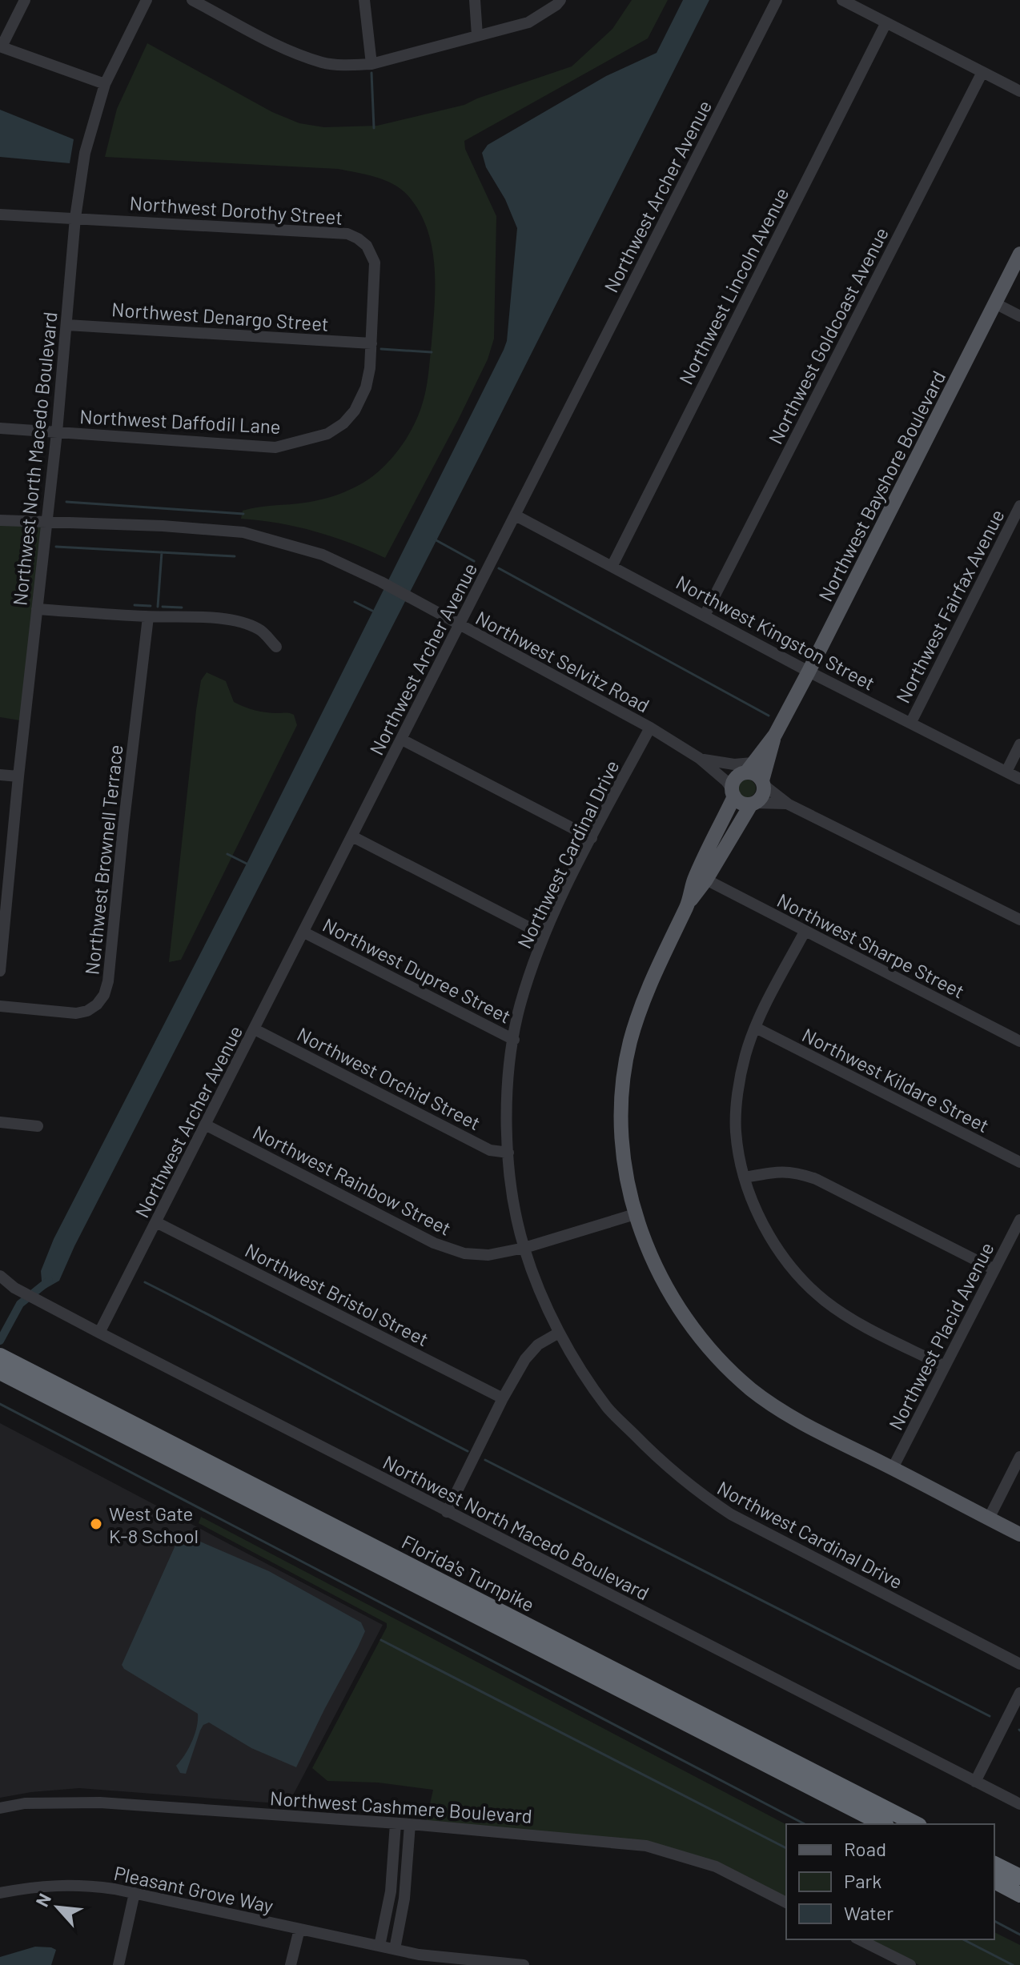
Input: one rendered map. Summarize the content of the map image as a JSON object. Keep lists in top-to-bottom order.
{
  "streets": {
    "highway": ["Florida's Turnpike"],
    "main road": ["Northwest Bayshore Boulevard"],
    "street": [
      "Northwest Archer Avenue",
      "Northwest Dorothy Street",
      "Northwest Lincoln Avenue",
      "Northwest Denargo Street",
      "Northwest Goldcoast Avenue",
      "Northwest Daffodil Lane",
      "Northwest North Macedo Boulevard",
      "Northwest Fairfax Avenue",
      "Northwest Kingston Street",
      "Northwest Selvitz Road",
      "Northwest Cardinal Drive",
      "Northwest Brownell Terrace",
      "Northwest Sharpe Street",
      "Northwest Dupree Street",
      "Northwest Orchid Street",
      "Northwest Kildare Street",
      "Northwest Rainbow Street",
      "Northwest Bristol Street",
      "Northwest Placid Avenue",
      "Northwest Cashmere Boulevard",
      "Pleasant Grove Way"
    ]
  },
  "crossings": [
    ["Northwest Archer Avenue", "Northwest North Macedo Boulevard"],
    ["Northwest Archer Avenue", "Northwest Kingston Street"],
    ["Northwest Archer Avenue", "Northwest Selvitz Road"],
    ["Northwest Archer Avenue", "Northwest Dupree Street"],
    ["Northwest Archer Avenue", "Northwest Orchid Street"],
    ["Northwest Archer Avenue", "Northwest Rainbow Street"],
    ["Northwest Archer Avenue", "Northwest Bristol Street"],
    ["Northwest Dorothy Street", "Northwest Denargo Street"],
    ["Northwest Dorothy Street", "Northwest Daffodil Lane"],
    ["Northwest Dorothy Street", "Northwest North Macedo Boulevard"],
    ["Northwest Lincoln Avenue", "Northwest Kingston Street"],
    ["Northwest Denargo Street", "Northwest Daffodil Lane"],
    ["Northwest Denargo Street", "Northwest North Macedo Boulevard"],
    ["Northwest Goldcoast Avenue", "Northwest Kingston Street"],
    ["Northwest Daffodil Lane", "Northwest North Macedo Boulevard"],
    ["Northwest North Macedo Boulevard", "Northwest Selvitz Road"],
    ["Northwest Bayshore Boulevard", "Northwest Kingston Street"],
    ["Northwest Bayshore Boulevard", "Northwest Selvitz Road"],
    ["Northwest Fairfax Avenue", "Northwest Kingston Street"],
    ["Northwest Selvitz Road", "Northwest Cardinal Drive"],
    ["Northwest Cardinal Drive", "Northwest Dupree Street"],
    ["Northwest Cardinal Drive", "Northwest Orchid Street"],
    ["Northwest Cardinal Drive", "Northwest Rainbow Street"]
  ],
  "places": ["West Gate K-8 School"],
  "legend": ["Road", "Park", "Water"],
  "north": "top left"
}
